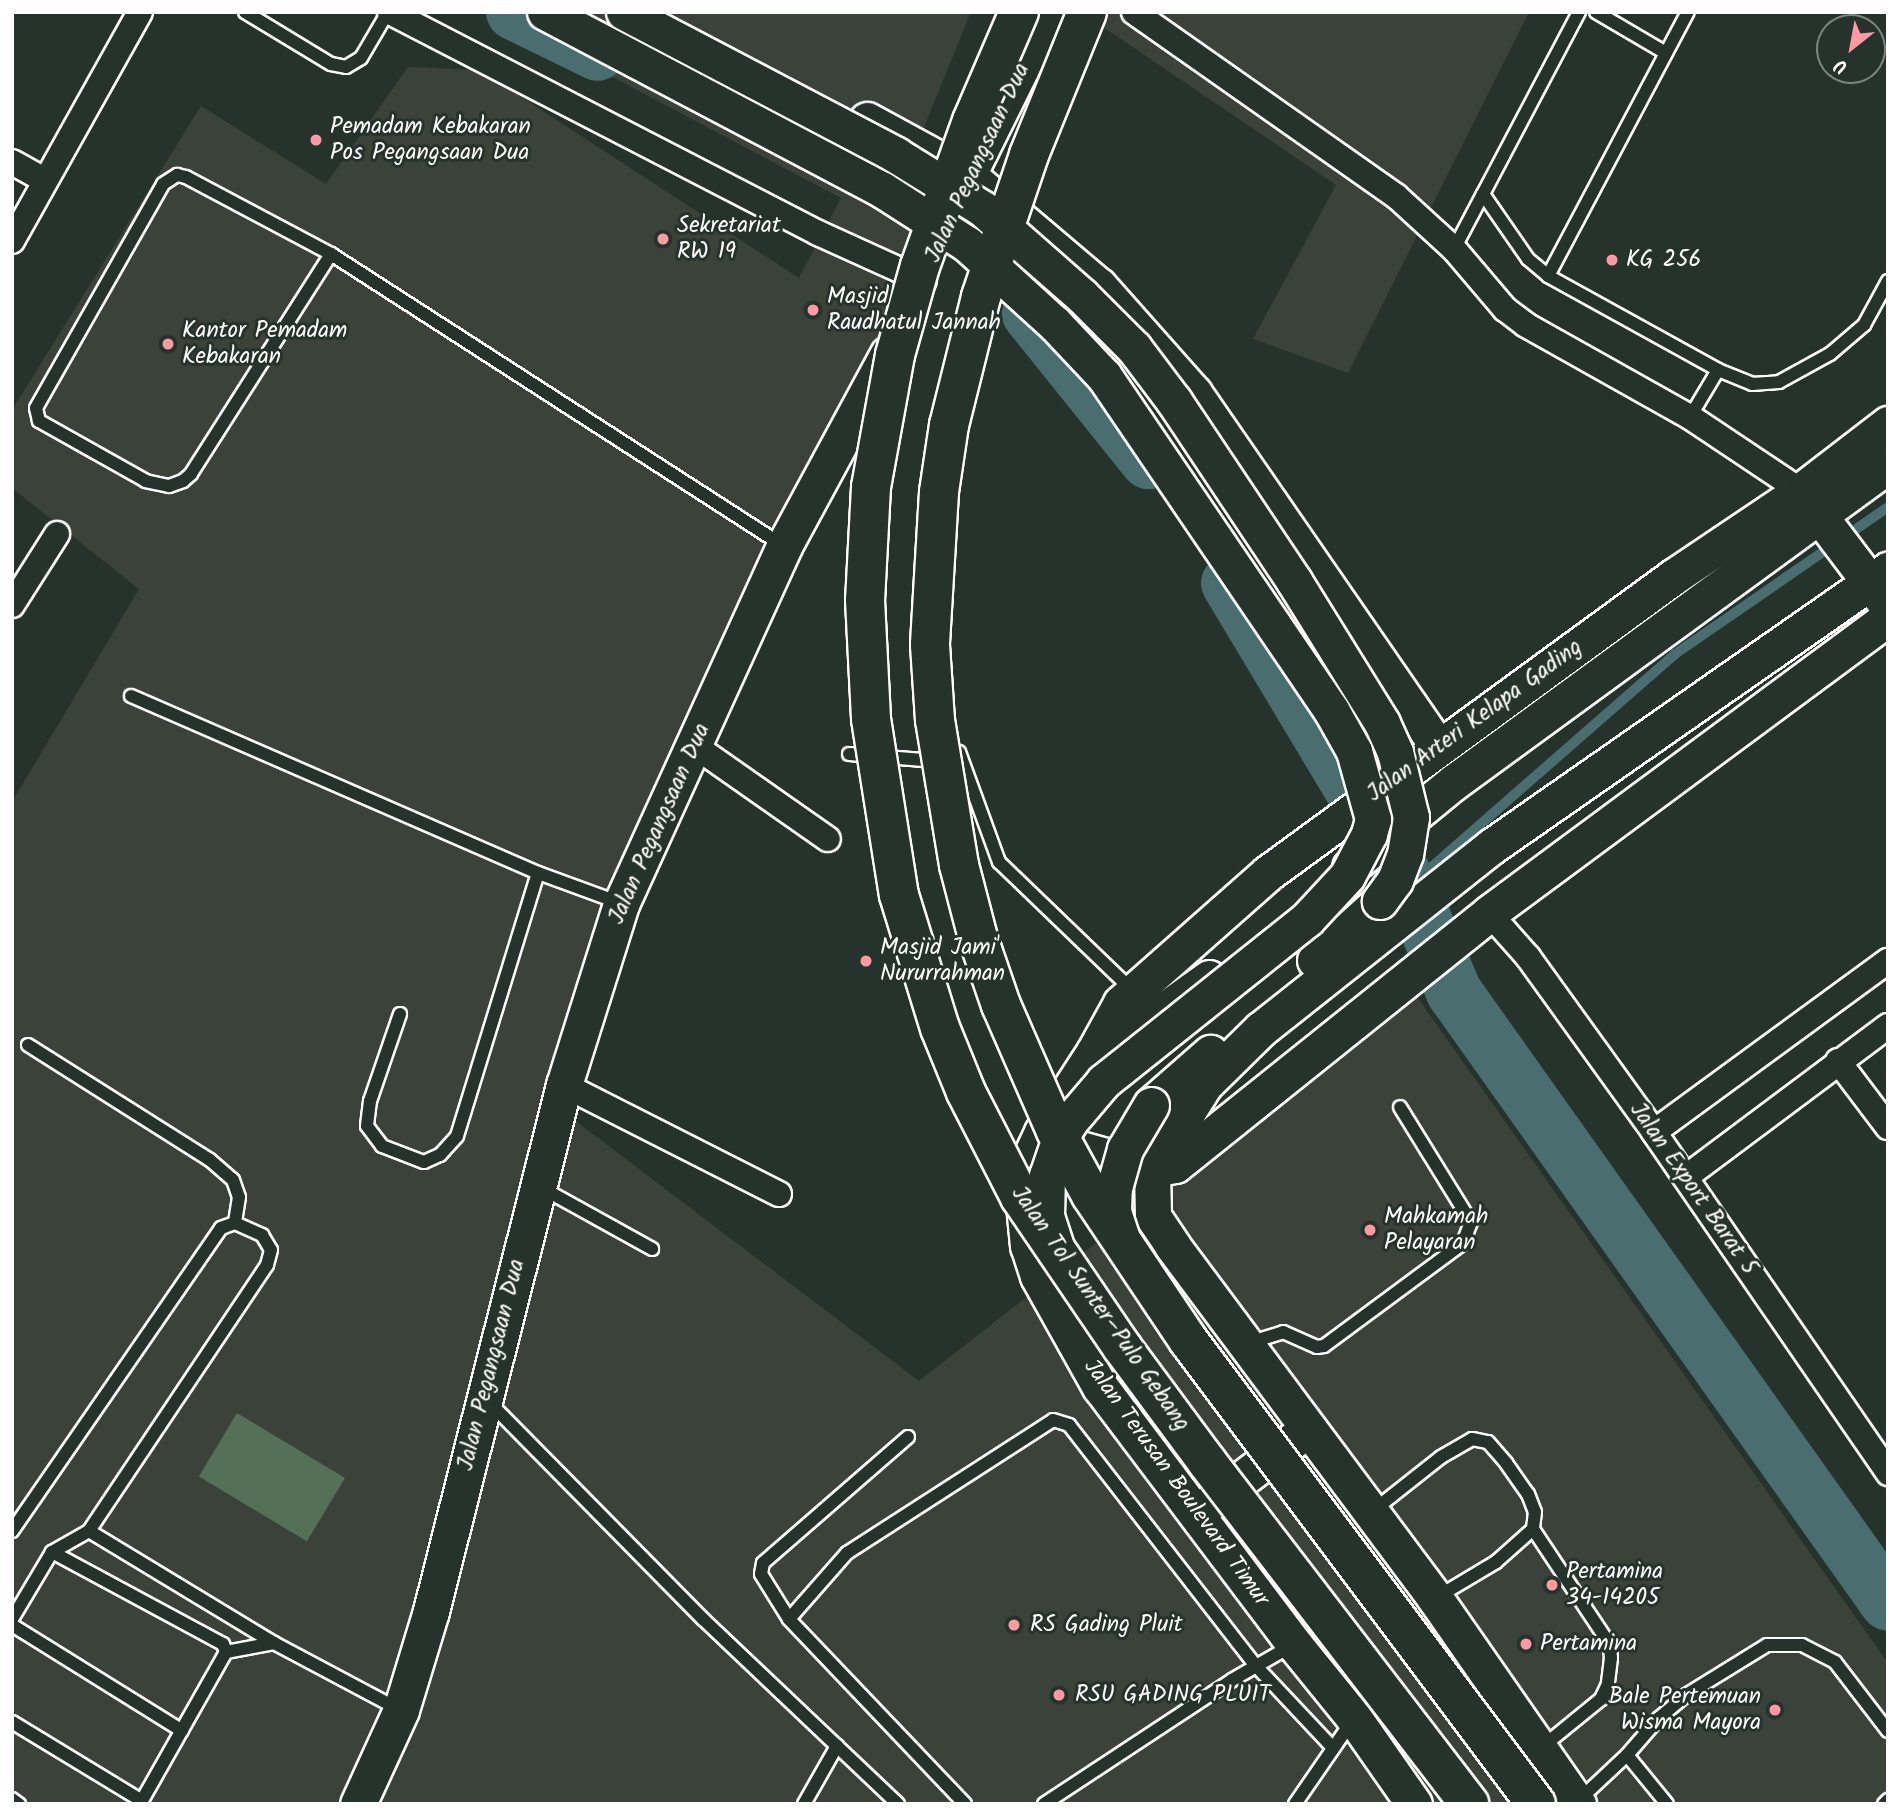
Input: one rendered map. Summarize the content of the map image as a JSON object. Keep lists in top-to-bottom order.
{
  "streets": {
    "highway": ["Jalan Tol Sunter–Pulo Gebang"],
    "main road": ["Jalan Pegangsaan Dua", "Jalan Arteri Kelapa Gading", "Jalan Terusan Boulevard Timur"],
    "street": ["Jalan Export Barat 5"]
  },
  "crossings": [
    ["Jalan Arteri Kelapa Gading", "Jalan Terusan Boulevard Timur"]
  ],
  "places": [
    "Pemadam Kebakaran Pos Pegangsaan Dua",
    "Sekretariat RW 19",
    "KG 256",
    "Masjid Raudhatul Jannah",
    "Kantor Pemadam Kebakaran",
    "Masjid Jami' Nururrahman",
    "Mahkamah Pelayaran",
    "Pertamina 34-14205",
    "RS Gading Pluit",
    "Pertamina",
    "RSU GADING PLUIT",
    "Bale Pertemuan Wisma Mayora"
  ],
  "north": "bottom left"
}
